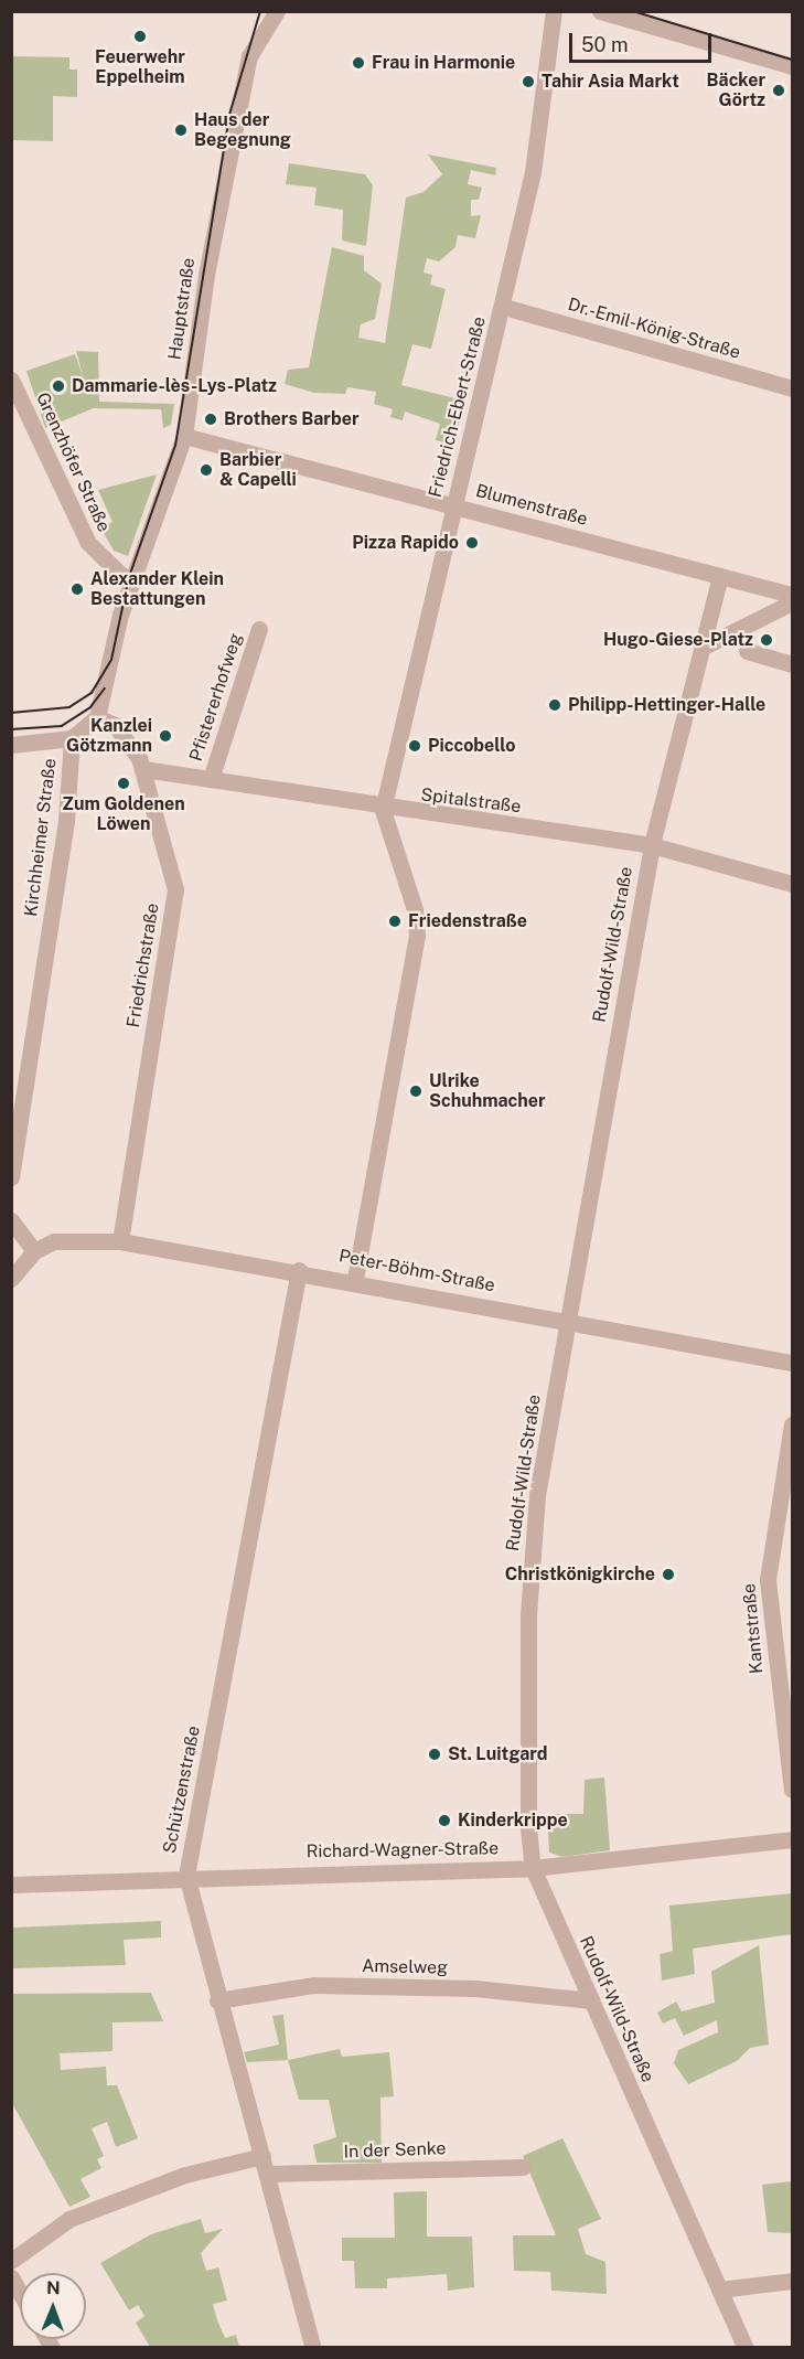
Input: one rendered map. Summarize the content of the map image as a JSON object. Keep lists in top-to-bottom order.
{
  "streets": {
    "street": [
      "Hauptstraße",
      "Dr.-Emil-König-Straße",
      "Friedrich-Ebert-Straße",
      "Grenzhöfer Straße",
      "Blumenstraße",
      "Pfistererhofweg",
      "Spitalstraße",
      "Kirchheimer Straße",
      "Rudolf-Wild-Straße",
      "Friedrichstraße",
      "Peter-Böhm-Straße",
      "Kantstraße",
      "Schützenstraße",
      "Richard-Wagner-Straße",
      "Amselweg",
      "In der Senke"
    ]
  },
  "crossings": [
    ["Hauptstraße", "Grenzhöfer Straße"],
    ["Hauptstraße", "Blumenstraße"],
    ["Hauptstraße", "Friedrichstraße"],
    ["Dr.-Emil-König-Straße", "Friedrich-Ebert-Straße"],
    ["Friedrich-Ebert-Straße", "Blumenstraße"],
    ["Friedrich-Ebert-Straße", "Spitalstraße"],
    ["Blumenstraße", "Rudolf-Wild-Straße"],
    ["Pfistererhofweg", "Spitalstraße"],
    ["Spitalstraße", "Rudolf-Wild-Straße"],
    ["Spitalstraße", "Friedrichstraße"],
    ["Rudolf-Wild-Straße", "Peter-Böhm-Straße"],
    ["Rudolf-Wild-Straße", "Richard-Wagner-Straße"],
    ["Rudolf-Wild-Straße", "Amselweg"],
    ["Friedrichstraße", "Peter-Böhm-Straße"],
    ["Peter-Böhm-Straße", "Schützenstraße"],
    ["Schützenstraße", "Richard-Wagner-Straße"],
    ["Schützenstraße", "Amselweg"],
    ["Schützenstraße", "In der Senke"]
  ],
  "places": [
    "Feuerwehr Eppelheim",
    "Frau in Harmonie",
    "Tahir Asia Markt",
    "Bäcker Görtz",
    "Haus der Begegnung",
    "Dammarie-lès-Lys-Platz",
    "Brothers Barber",
    "Barbier & Capelli",
    "Pizza Rapido",
    "Alexander Klein Bestattungen",
    "Hugo-Giese-Platz",
    "Philipp-Hettinger-Halle",
    "Kanzlei Götzmann",
    "Piccobello",
    "Zum Goldenen Löwen",
    "Friedenstraße",
    "Ulrike Schuhmacher",
    "Christkönigkirche",
    "St. Luitgard",
    "Kinderkrippe"
  ],
  "scale_bar": "50 m",
  "north": "top"
}
